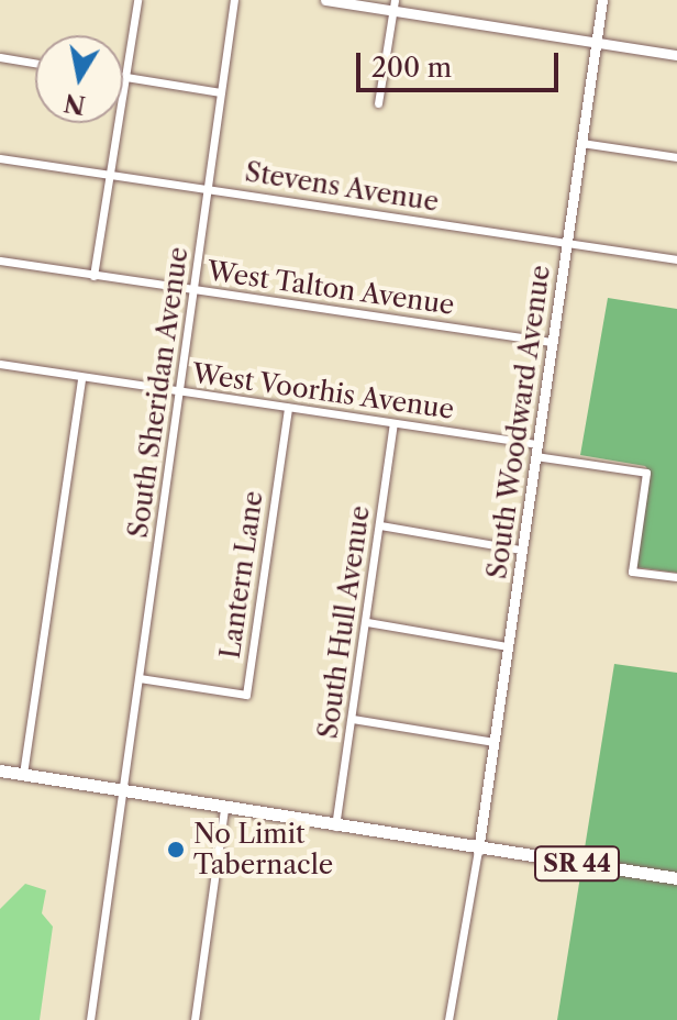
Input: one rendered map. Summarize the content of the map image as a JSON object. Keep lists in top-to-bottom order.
{
  "streets": {
    "main road": ["SR 44"],
    "street": [
      "Stevens Avenue",
      "West Talton Avenue",
      "West Voorhis Avenue",
      "South Sheridan Avenue",
      "South Woodward Avenue",
      "Lantern Lane",
      "South Hull Avenue"
    ]
  },
  "crossings": [
    ["Stevens Avenue", "South Sheridan Avenue"],
    ["Stevens Avenue", "South Woodward Avenue"],
    ["West Talton Avenue", "South Sheridan Avenue"],
    ["West Talton Avenue", "South Woodward Avenue"],
    ["West Voorhis Avenue", "South Sheridan Avenue"],
    ["West Voorhis Avenue", "South Woodward Avenue"],
    ["West Voorhis Avenue", "Lantern Lane"],
    ["West Voorhis Avenue", "South Hull Avenue"],
    ["South Sheridan Avenue", "Lantern Lane"],
    ["South Sheridan Avenue", "SR 44"],
    ["South Woodward Avenue", "SR 44"],
    ["South Hull Avenue", "SR 44"]
  ],
  "places": ["No Limit Tabernacle"],
  "scale_bar": "200 m",
  "north": "bottom"
}
